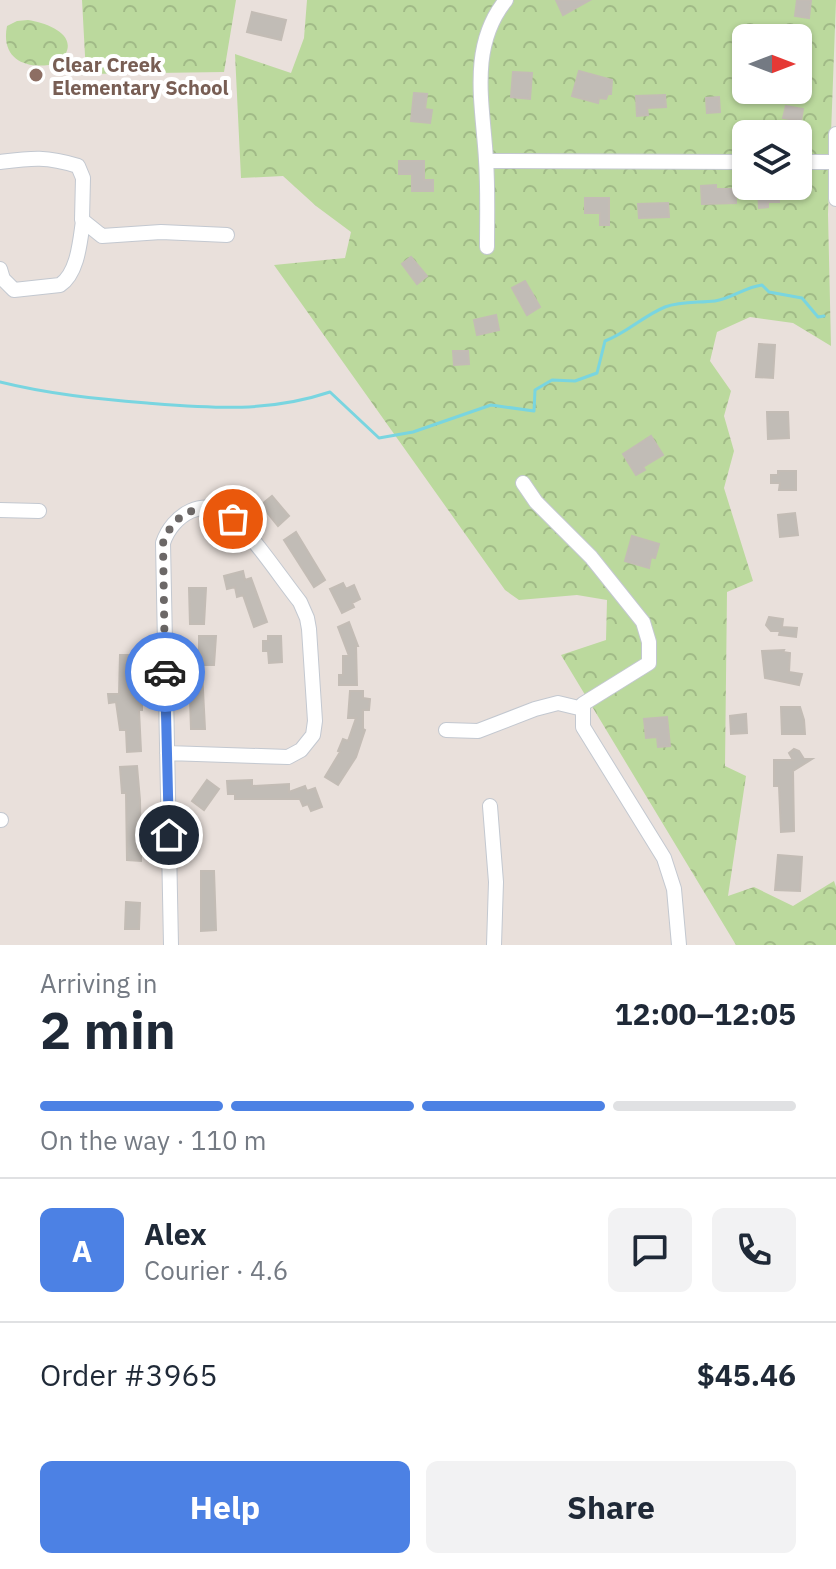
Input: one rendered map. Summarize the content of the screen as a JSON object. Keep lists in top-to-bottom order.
{
  "places": ["Clear Creek Elementary School"],
  "north": "right",
  "page": {
    "heading": ["2 min", "Arriving in", "12:00–12:05"],
    "panel": [
      "Alex",
      "Courier · 4.6",
      "Order #3965",
      "$45.46"
    ],
    "bar": "On the way · 110 m",
    "round": "A",
    "buttons": ["Help", "Share"]
  }
}
